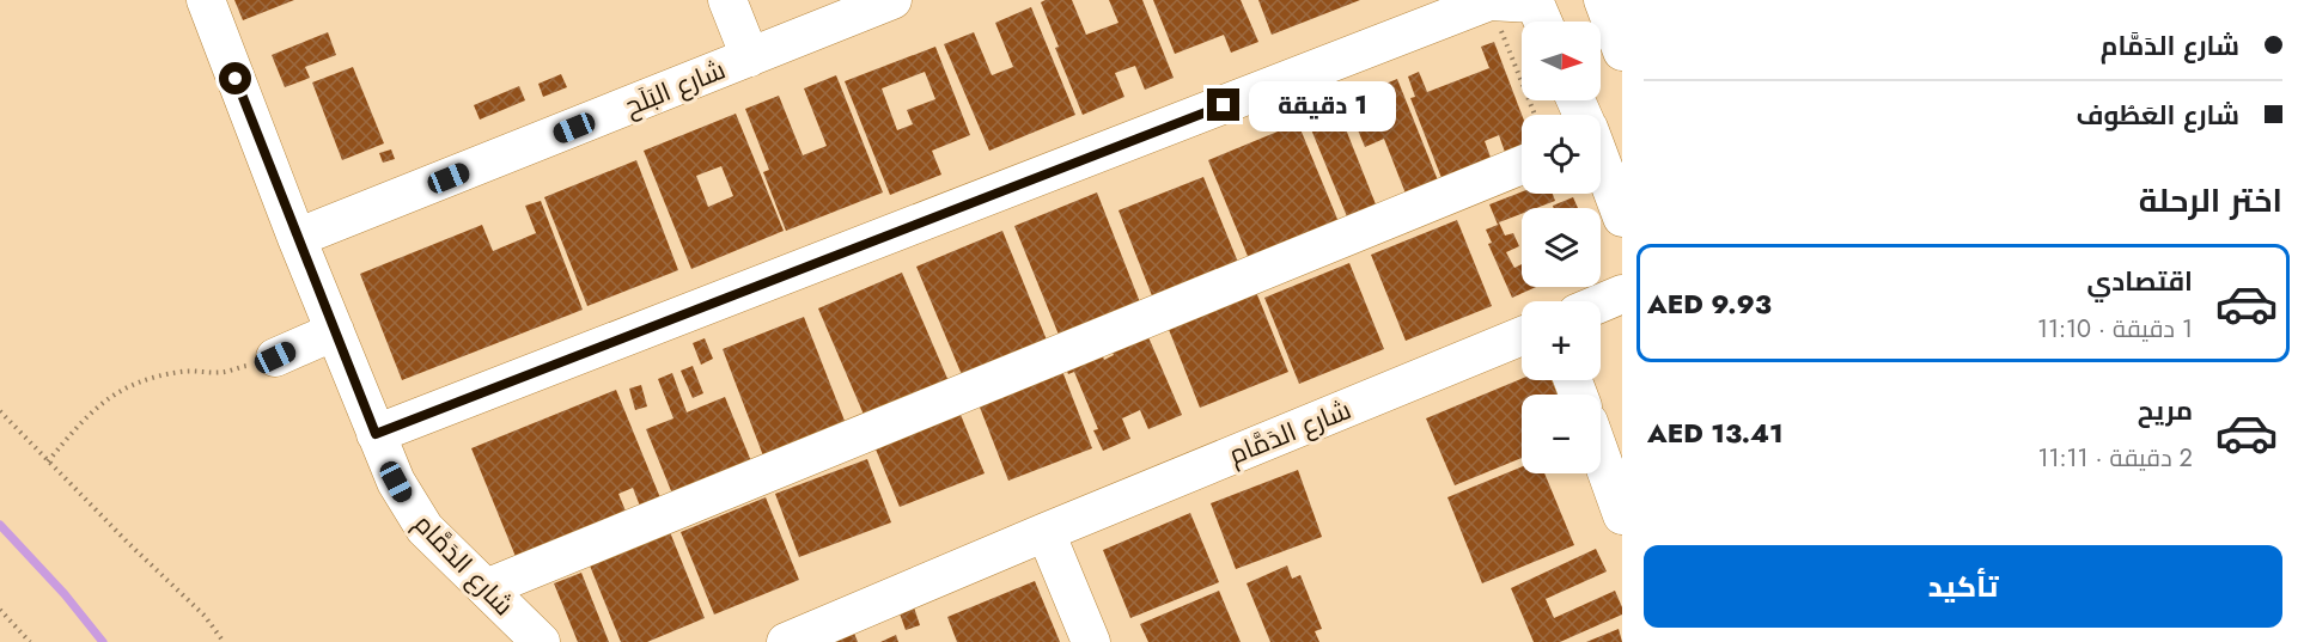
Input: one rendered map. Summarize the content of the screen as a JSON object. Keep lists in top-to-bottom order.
{
  "streets": {
    "street": ["شارع البَلَح", "شارع الدَمَّام"]
  },
  "crossings": [
    ["شارع البَلَح", "شارع الدَمَّام"]
  ],
  "north": "right",
  "page": {
    "banner": ["شارع الدَمَّام", "شارع العَطُوف"],
    "map_buttons": ["+", "−"],
    "bubble": "1 دقيقة",
    "heading": "اختر الرحلة",
    "list": [
      {
        "name": "اقتصادي",
        "note": "1 دقيقة · 11:10",
        "value": "AED 9.93"
      },
      {
        "name": "مريح",
        "note": "2 دقيقة · 11:11",
        "value": "AED 13.41"
      }
    ],
    "buttons": "تأكيد"
  }
}
